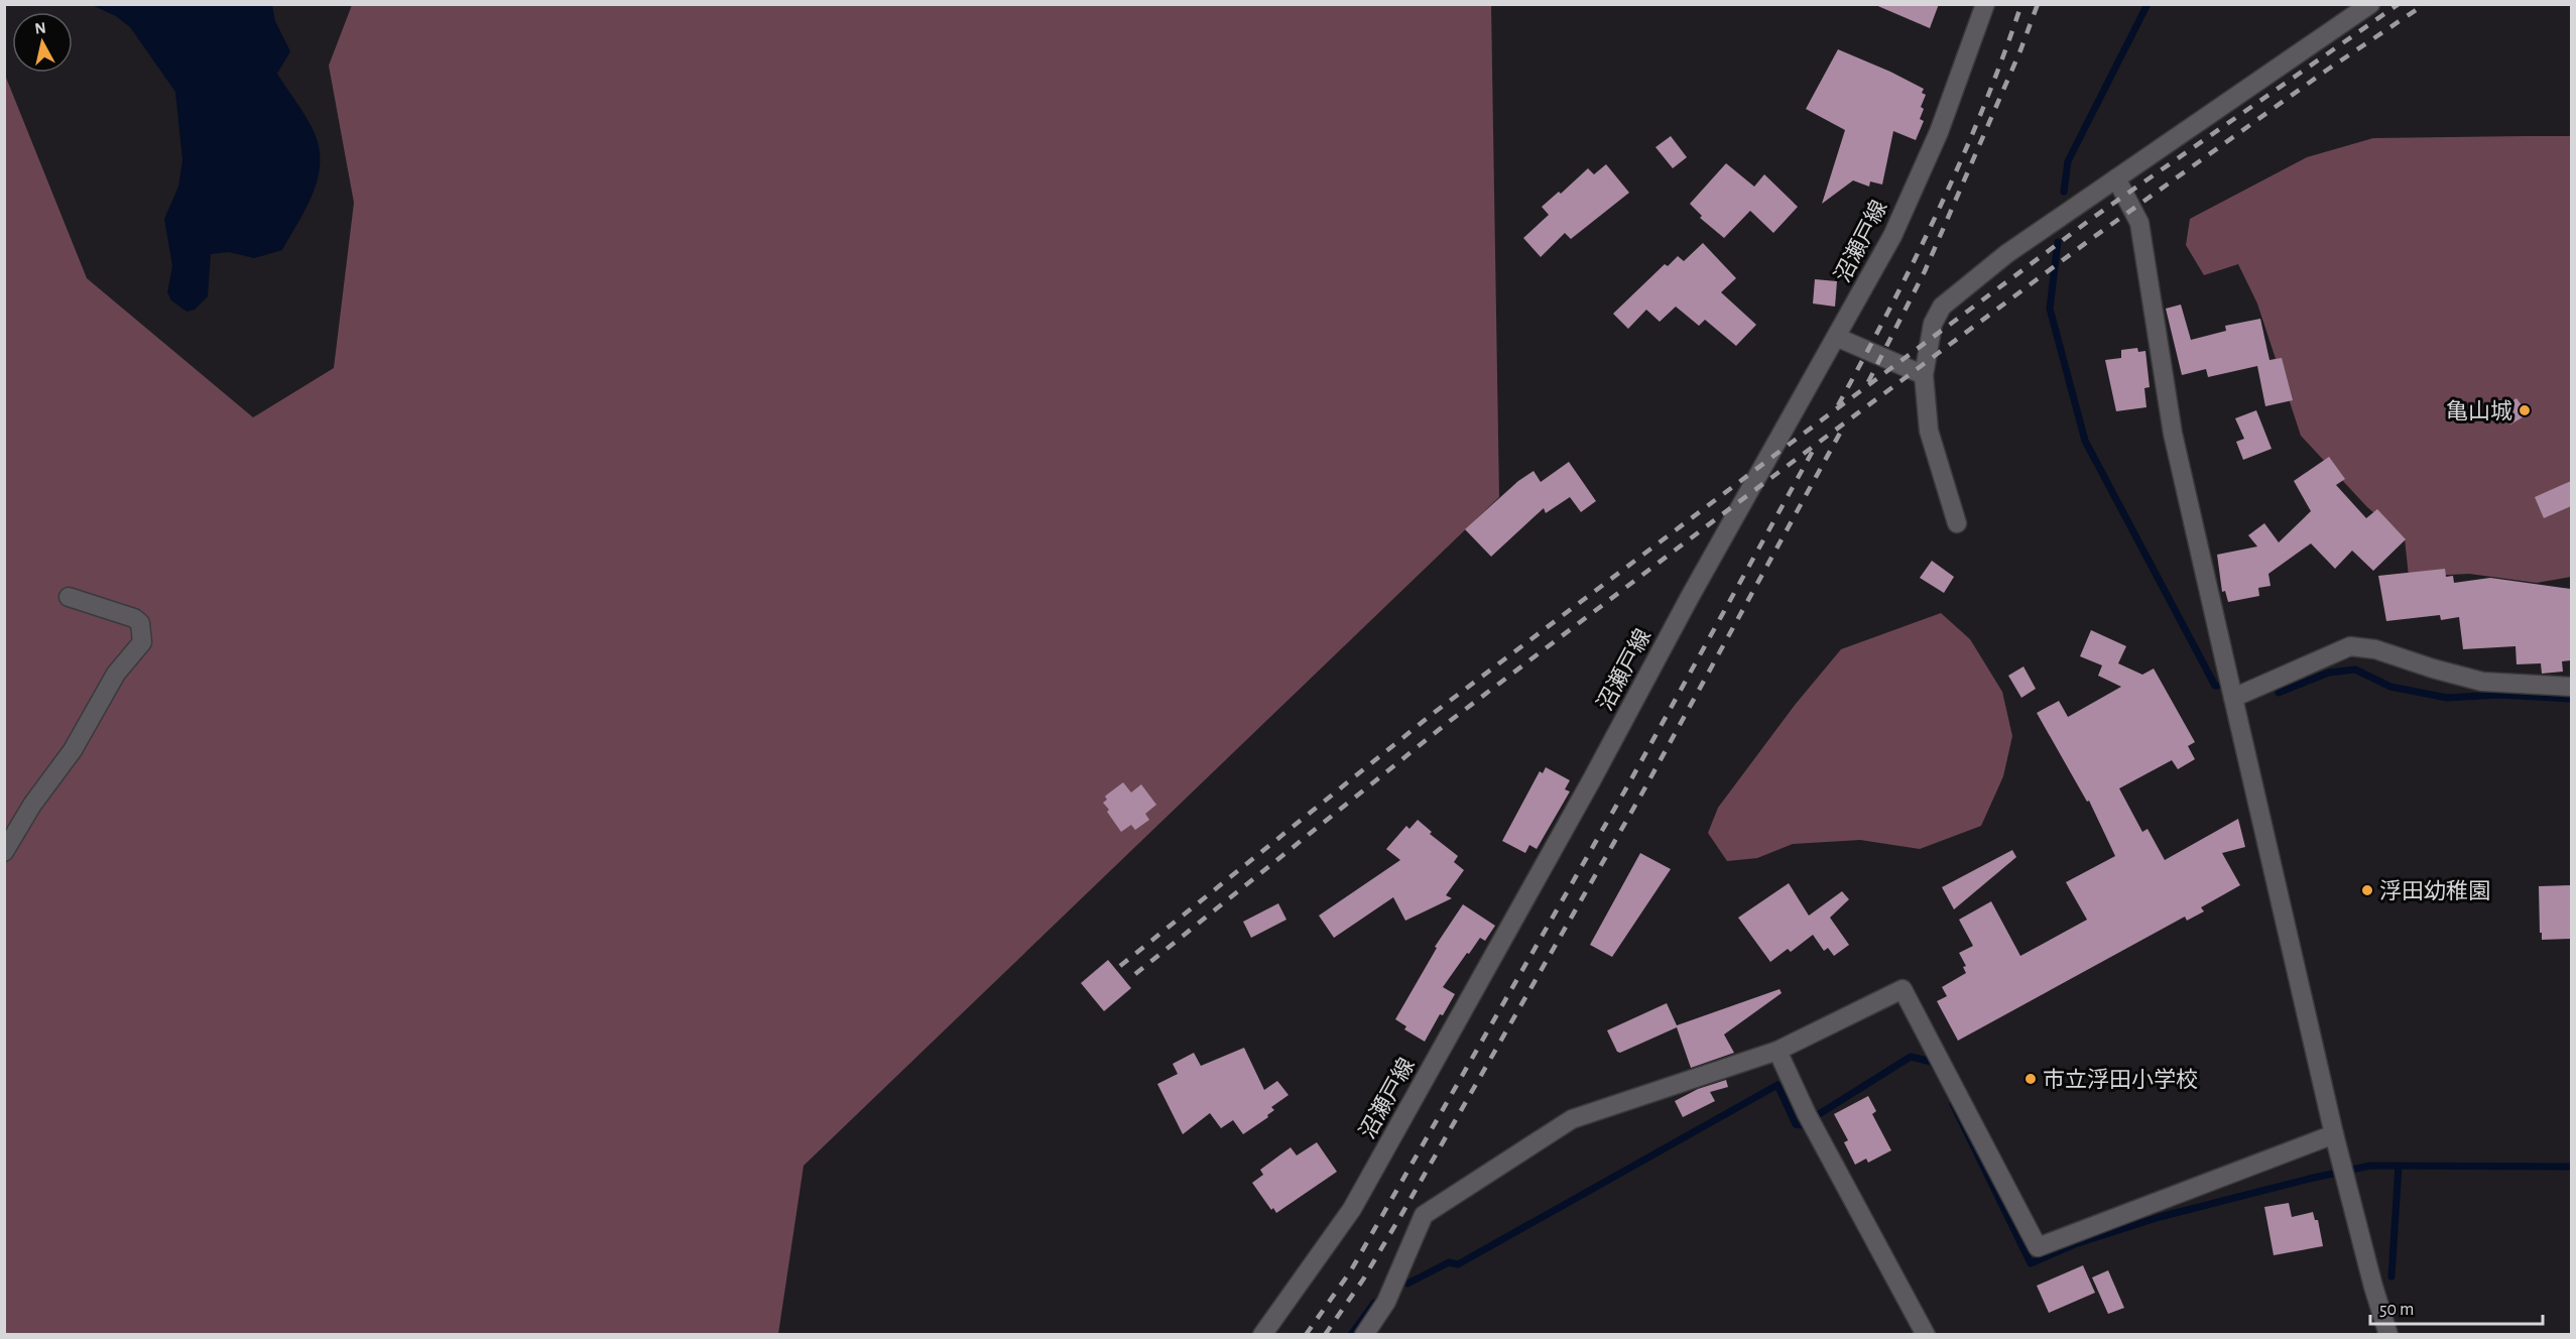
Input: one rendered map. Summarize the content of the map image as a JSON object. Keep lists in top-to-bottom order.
{
  "streets": {
    "street": ["沼瀬戸線"]
  },
  "places": ["亀山城", "浮田幼稚園", "市立浮田小学校"],
  "scale_bar": "50 m",
  "north": "top"
}
